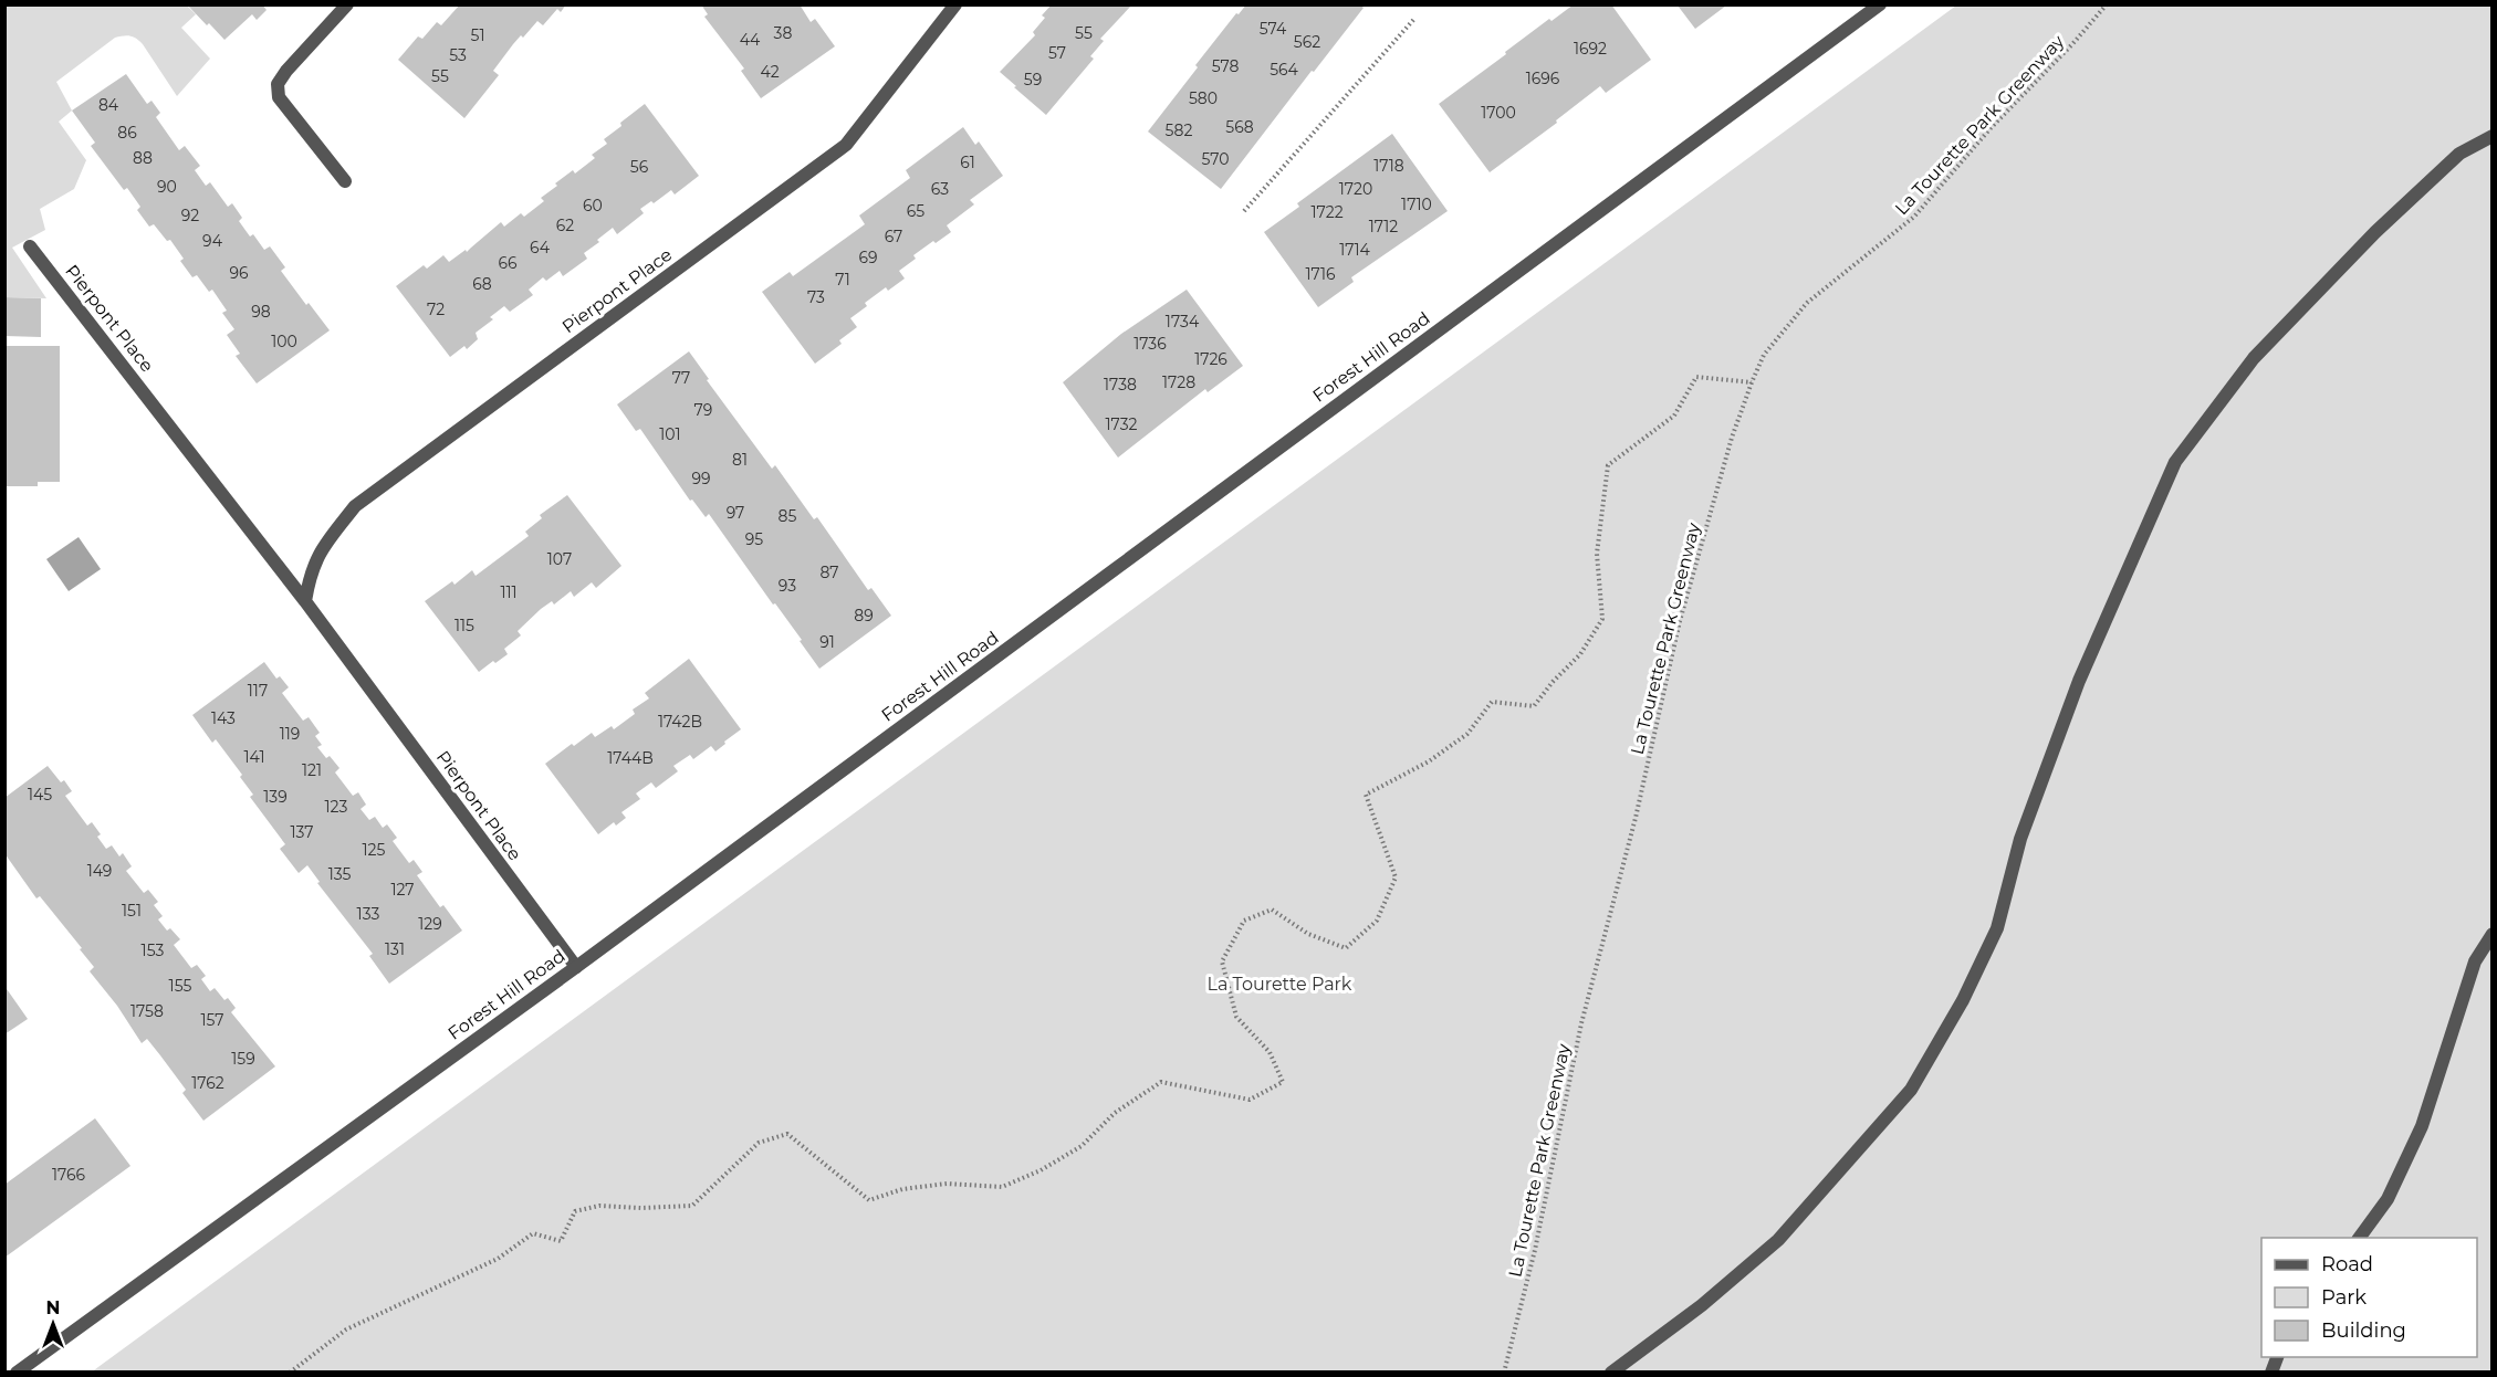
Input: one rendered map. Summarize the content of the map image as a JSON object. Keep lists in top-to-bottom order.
{
  "streets": {
    "street": ["Pierpont Place", "Forest Hill Road"],
    "path": ["La Tourette Park Greenway"]
  },
  "crossings": [
    ["Pierpont Place", "Forest Hill Road"]
  ],
  "parks": ["La Tourette Park"],
  "house_numbers": [
    "574",
    "38",
    "55",
    "51",
    "44",
    "562",
    "1692",
    "57",
    "53",
    "578",
    "564",
    "42",
    "55",
    "1696",
    "59",
    "580",
    "84",
    "1700",
    "568",
    "582",
    "86",
    "88",
    "570",
    "61",
    "1718",
    "56",
    "90",
    "63",
    "1720",
    "1710",
    "60",
    "65",
    "1722",
    "92",
    "62",
    "1712",
    "67",
    "94",
    "64",
    "1714",
    "69",
    "66",
    "96",
    "1716",
    "71",
    "68",
    "73",
    "72",
    "98",
    "1734",
    "100",
    "1736",
    "1726",
    "77",
    "1728",
    "1738",
    "79",
    "1732",
    "101",
    "81",
    "99",
    "97",
    "85",
    "95",
    "107",
    "87",
    "93",
    "111",
    "89",
    "115",
    "91",
    "117",
    "143",
    "1742B",
    "119",
    "141",
    "1744B",
    "121",
    "145",
    "139",
    "123",
    "137",
    "125",
    "149",
    "135",
    "127",
    "151",
    "133",
    "129",
    "131",
    "153",
    "155",
    "1758",
    "157",
    "159",
    "1762",
    "1766"
  ],
  "legend": ["Road", "Park", "Building"],
  "north": "top"
}
